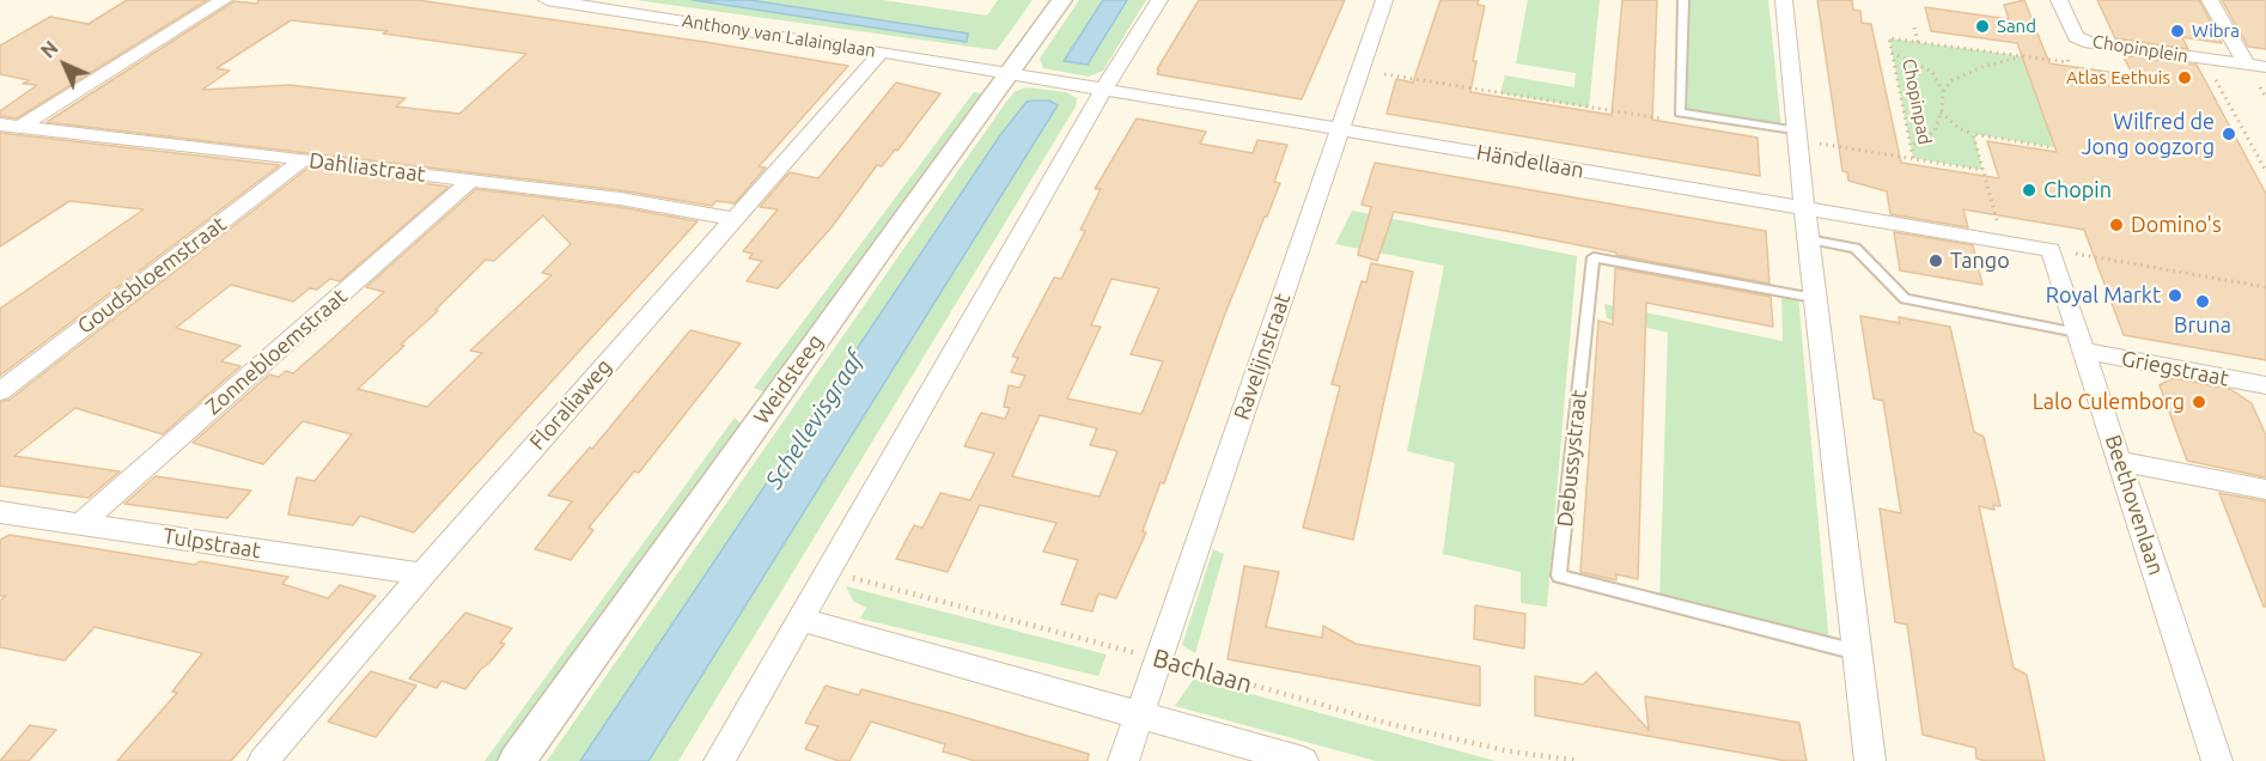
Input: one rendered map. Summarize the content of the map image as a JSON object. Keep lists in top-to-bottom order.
{
  "streets": {
    "street": [
      "Anthony van Lalainglaan",
      "Chopinplein",
      "Händellaan",
      "Dahliastraat",
      "Goudsbloemstraat",
      "Zonnebloemstraat",
      "Ravelijnstraat",
      "Griegstraat",
      "Weidsteeg",
      "Floraliaweg",
      "Beethovenlaan",
      "Tulpstraat"
    ],
    "lane": ["Debussystraat"],
    "path": ["Chopinpad", "Bachlaan"]
  },
  "crossings": [
    ["Anthony van Lalainglaan", "Händellaan"],
    ["Anthony van Lalainglaan", "Weidsteeg"],
    ["Anthony van Lalainglaan", "Floraliaweg"],
    ["Chopinplein", "Chopinpad"],
    ["Händellaan", "Ravelijnstraat"],
    ["Händellaan", "Weidsteeg"],
    ["Händellaan", "Beethovenlaan"],
    ["Dahliastraat", "Goudsbloemstraat"],
    ["Dahliastraat", "Zonnebloemstraat"],
    ["Dahliastraat", "Floraliaweg"],
    ["Zonnebloemstraat", "Tulpstraat"],
    ["Ravelijnstraat", "Bachlaan"],
    ["Griegstraat", "Beethovenlaan"],
    ["Floraliaweg", "Tulpstraat"]
  ],
  "water": ["Schellevisgraaf"],
  "places": [
    "Sand",
    "Wibra",
    "Atlas Eethuis",
    "Wilfred de Jong oogzorg",
    "Chopin",
    "Domino's",
    "Tango",
    "Royal Markt",
    "Bruna",
    "Lalo Culemborg"
  ],
  "north": "top left"
}
